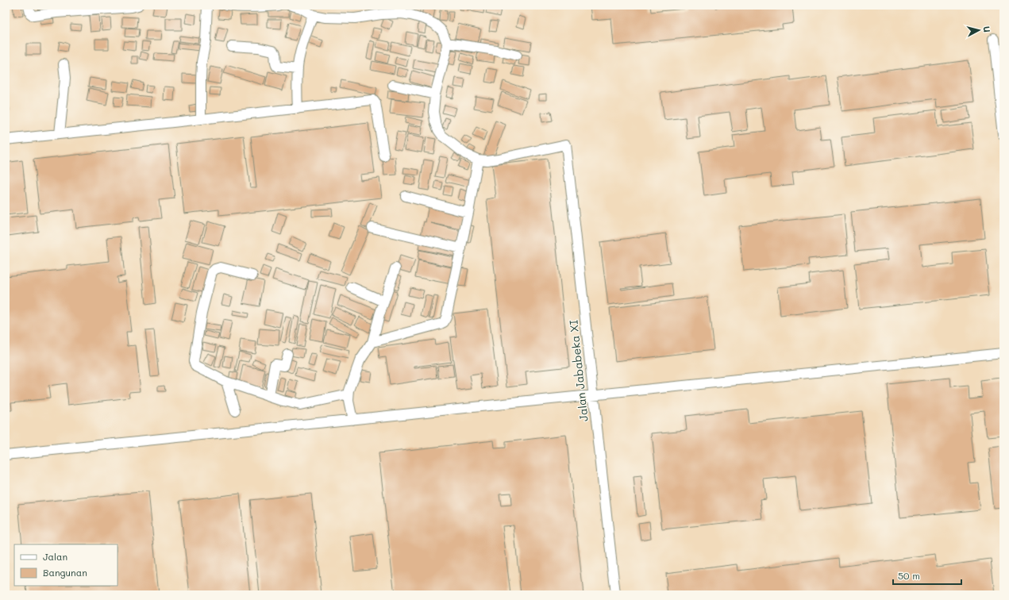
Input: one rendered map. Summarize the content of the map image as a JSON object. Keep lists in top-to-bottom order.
{
  "streets": {
    "street": ["Jalan Jababeka XI"]
  },
  "legend": ["Jalan", "Bangunan"],
  "scale_bar": "50 m",
  "north": "right"
}
